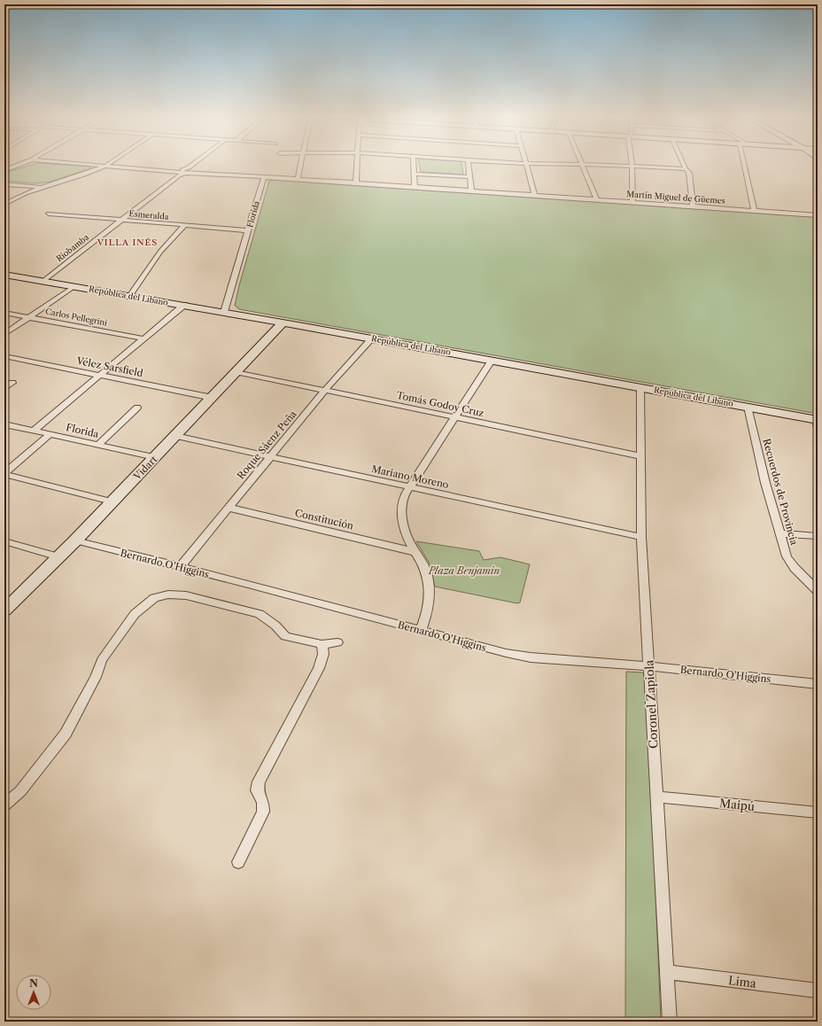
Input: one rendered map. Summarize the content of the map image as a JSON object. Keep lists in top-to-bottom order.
{
  "streets": {
    "main road": ["República del Líbano", "Vidart"],
    "street": [
      "Martín Miguel de Güemes",
      "Florida",
      "Esmeralda",
      "Riobamba",
      "Carlos Pellegrini",
      "Vélez Sarsfield",
      "Tomás Godoy Cruz",
      "Roque Sáenz Peña",
      "Mariano Moreno",
      "Recuerdos de Provincia",
      "Constitución",
      "Bernardo O'Higgins",
      "Coronel Zapiola",
      "Maipú",
      "Lima"
    ]
  },
  "crossings": [
    ["Martín Miguel de Güemes", "Florida"],
    ["Martín Miguel de Güemes", "Riobamba"],
    ["Florida", "Esmeralda"],
    ["Florida", "República del Líbano"],
    ["Florida", "Vidart"],
    ["Esmeralda", "Riobamba"],
    ["Riobamba", "República del Líbano"],
    ["República del Líbano", "Roque Sáenz Peña"],
    ["República del Líbano", "Vidart"],
    ["República del Líbano", "Recuerdos de Provincia"],
    ["República del Líbano", "Coronel Zapiola"],
    ["Vélez Sarsfield", "Vidart"],
    ["Tomás Godoy Cruz", "Roque Sáenz Peña"],
    ["Tomás Godoy Cruz", "Vidart"],
    ["Tomás Godoy Cruz", "Coronel Zapiola"],
    ["Roque Sáenz Peña", "Mariano Moreno"],
    ["Roque Sáenz Peña", "Constitución"],
    ["Roque Sáenz Peña", "Bernardo O'Higgins"],
    ["Vidart", "Mariano Moreno"],
    ["Vidart", "Bernardo O'Higgins"],
    ["Mariano Moreno", "Coronel Zapiola"],
    ["Bernardo O'Higgins", "Coronel Zapiola"],
    ["Coronel Zapiola", "Maipú"],
    ["Coronel Zapiola", "Lima"]
  ],
  "districts": ["VILLA INÉS"],
  "parks": ["Plaza Benjamin"],
  "north": "top"
}
